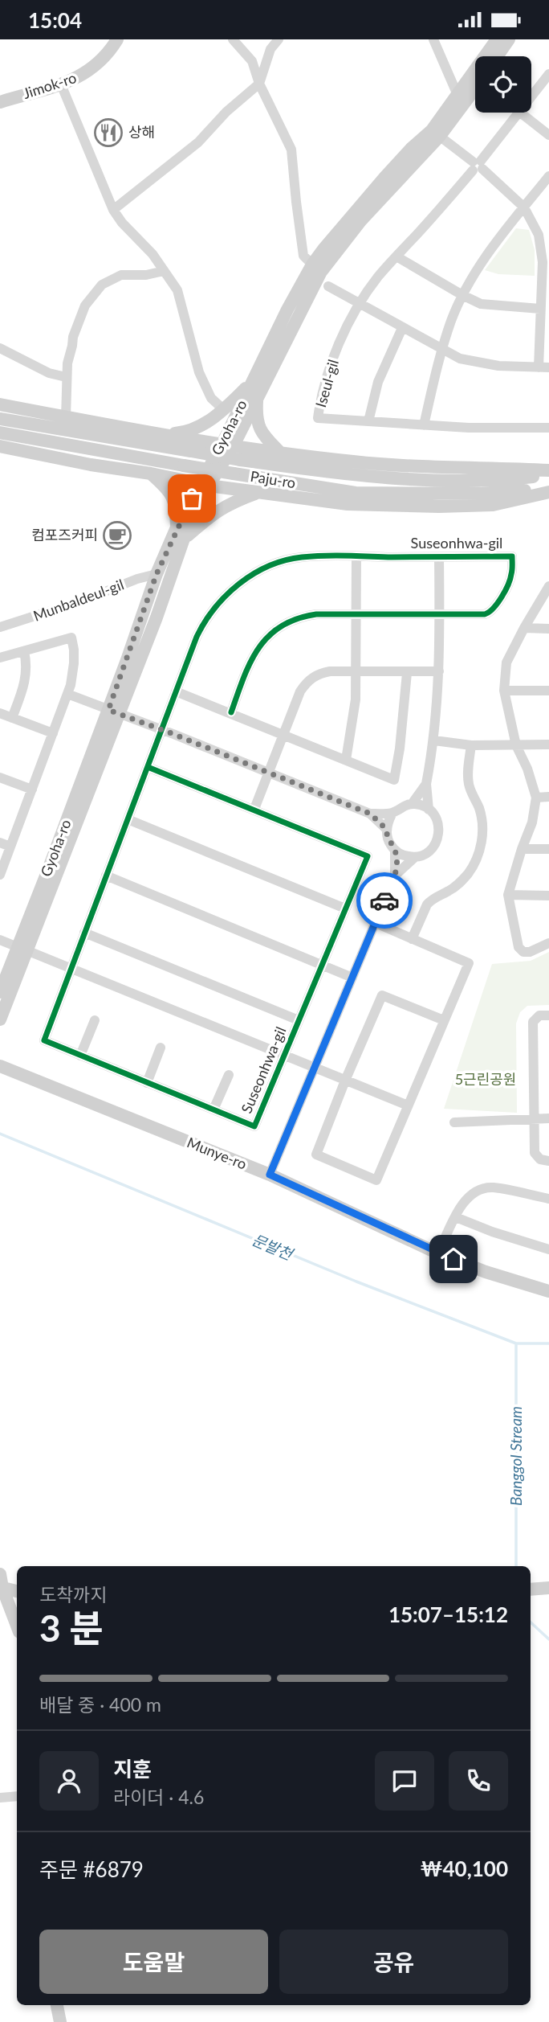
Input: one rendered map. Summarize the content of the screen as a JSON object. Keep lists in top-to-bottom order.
{
  "streets": {
    "street": [
      "Jimok-ro",
      "Iseul-gil",
      "Gyoha-ro",
      "Paju-ro",
      "Suseonhwa-gil",
      "Munbaldeul-gil",
      "Munye-ro"
    ]
  },
  "crossings": [
    ["Gyoha-ro", "Suseonhwa-gil"],
    ["Gyoha-ro", "Munbaldeul-gil"]
  ],
  "water": ["문발천", "Banggol Stream"],
  "parks": ["5근린공원"],
  "places": {
    "restaurant": ["상해"],
    "cafe": ["컴포즈커피"]
  },
  "page": {
    "status": "15:04",
    "heading": ["3 분", "도착까지", "15:07–15:12"],
    "panel": [
      "지훈",
      "라이더 · 4.6",
      "주문 #6879",
      "₩40,100"
    ],
    "bar": "배달 중 · 400 m",
    "buttons": ["도움말", "공유"]
  }
}
